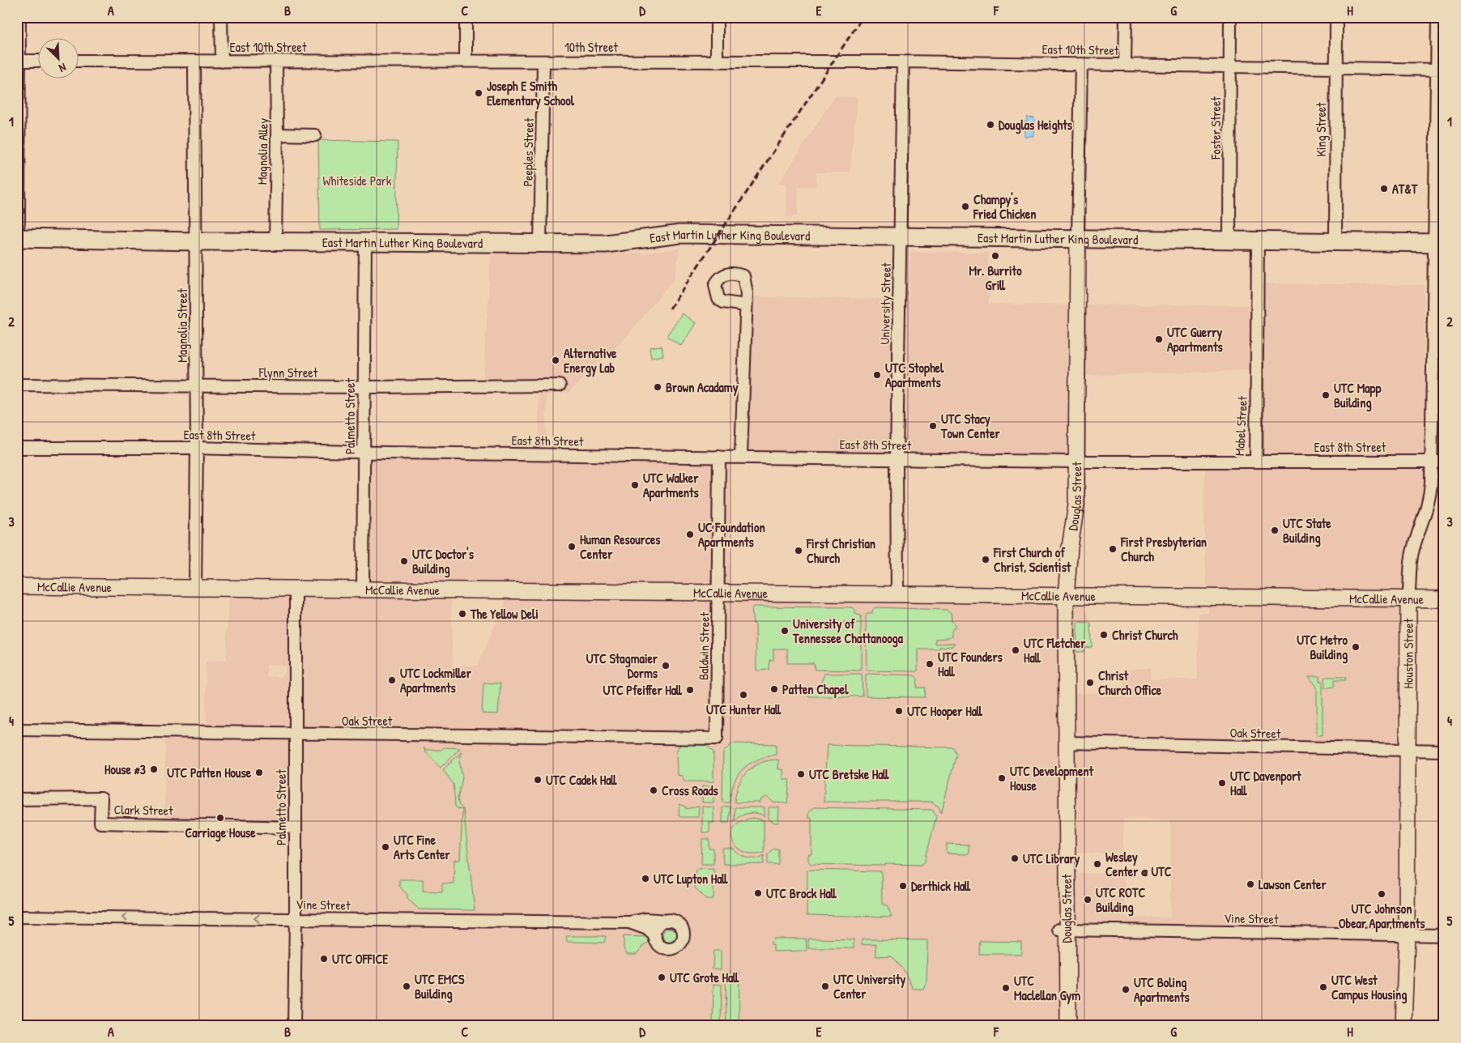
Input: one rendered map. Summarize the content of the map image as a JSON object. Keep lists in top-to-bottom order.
{
  "streets": {
    "main road": [
      "East Martin Luther King Boulevard",
      "Douglas Street",
      "McCallie Avenue",
      "Houston Street"
    ],
    "street": [
      "East 10th Street",
      "10th Street",
      "Foster Street",
      "King Street",
      "Magnolia Alley",
      "Peeples Street",
      "University Street",
      "Magnolia Street",
      "Flynn Street",
      "Palmetto Street",
      "Mabel Street",
      "East 8th Street",
      "Baldwin Street",
      "Oak Street",
      "Clark Street",
      "Vine Street"
    ]
  },
  "crossings": [
    ["East 10th Street", "10th Street"],
    ["East 10th Street", "Foster Street"],
    ["East 10th Street", "King Street"],
    ["East 10th Street", "Magnolia Alley"],
    ["East 10th Street", "University Street"],
    ["East 10th Street", "Magnolia Street"],
    ["East 10th Street", "Douglas Street"],
    ["East 10th Street", "Houston Street"],
    ["10th Street", "Peeples Street"],
    ["Foster Street", "East Martin Luther King Boulevard"],
    ["King Street", "East Martin Luther King Boulevard"],
    ["Magnolia Alley", "East Martin Luther King Boulevard"],
    ["Peeples Street", "East Martin Luther King Boulevard"],
    ["East Martin Luther King Boulevard", "University Street"],
    ["East Martin Luther King Boulevard", "Magnolia Street"],
    ["East Martin Luther King Boulevard", "Palmetto Street"],
    ["East Martin Luther King Boulevard", "Mabel Street"],
    ["East Martin Luther King Boulevard", "Douglas Street"],
    ["East Martin Luther King Boulevard", "Houston Street"],
    ["University Street", "East 8th Street"],
    ["University Street", "McCallie Avenue"],
    ["Magnolia Street", "Flynn Street"],
    ["Magnolia Street", "East 8th Street"],
    ["Magnolia Street", "McCallie Avenue"],
    ["Flynn Street", "Palmetto Street"],
    ["Palmetto Street", "East 8th Street"],
    ["Palmetto Street", "McCallie Avenue"],
    ["Palmetto Street", "Oak Street"],
    ["Palmetto Street", "Clark Street"],
    ["Palmetto Street", "Vine Street"],
    ["Mabel Street", "East 8th Street"],
    ["Mabel Street", "Douglas Street"],
    ["East 8th Street", "Douglas Street"],
    ["East 8th Street", "Baldwin Street"],
    ["East 8th Street", "Houston Street"],
    ["Douglas Street", "McCallie Avenue"],
    ["Douglas Street", "Oak Street"],
    ["Douglas Street", "Vine Street"],
    ["McCallie Avenue", "Baldwin Street"],
    ["McCallie Avenue", "Houston Street"],
    ["Baldwin Street", "Oak Street"],
    ["Houston Street", "Oak Street"],
    ["Houston Street", "Vine Street"]
  ],
  "parks": ["Whiteside Park"],
  "places": [
    "Joseph E Smith Elementary School",
    "Douglas Heights",
    "AT&T",
    "Champy's Fried Chicken",
    "Mr. Burrito Grill",
    "UTC Guerry Apartments",
    "Alternative Energy Lab",
    "UTC Stophel Apartments",
    "Brown Acadamy",
    "UTC Mapp Building",
    "UTC Stacy Town Center",
    "UTC Walker Apartments",
    "UTC State Building",
    "UC Foundation Apartments",
    "Human Resources Center",
    "First Presbyterian Church",
    "First Christian Church",
    "First Church of Christ, Scientist",
    "UTC Doctor's Building",
    "The Yellow Deli",
    "University of Tennessee Chattanooga",
    "Christ Church",
    "UTC Metro Building",
    "UTC Fletcher Hall",
    "UTC Founders Hall",
    "UTC Stagmaier Dorms",
    "UTC Lockmiller Apartments",
    "Christ Church Office",
    "Patten Chapel",
    "UTC Pfeiffer Hall",
    "UTC Hunter Hall",
    "UTC Hooper Hall",
    "House #3",
    "UTC Patten House",
    "UTC Bretske Hall",
    "UTC Development House",
    "UTC Cadek Hall",
    "UTC Davenport Hall",
    "Cross Roads",
    "Carriage House",
    "UTC Fine Arts Center",
    "UTC Library",
    "Wesley Center @ UTC",
    "UTC Lupton Hall",
    "Lawson Center",
    "Derthick Hall",
    "UTC Brock Hall",
    "UTC Johnson Obear Apartments",
    "UTC ROTC Building",
    "UTC OFFICE",
    "UTC Grote Hall",
    "UTC EMCS Building",
    "UTC University Center",
    "UTC West Campus Housing",
    "UTC Maclellan Gym",
    "UTC Boling Apartments"
  ],
  "north": "bottom right",
  "grid": {
    "columns": [
      "A",
      "B",
      "C",
      "D",
      "E",
      "F",
      "G",
      "H"
    ],
    "rows": [
      "1",
      "2",
      "3",
      "4",
      "5"
    ]
  }
}
